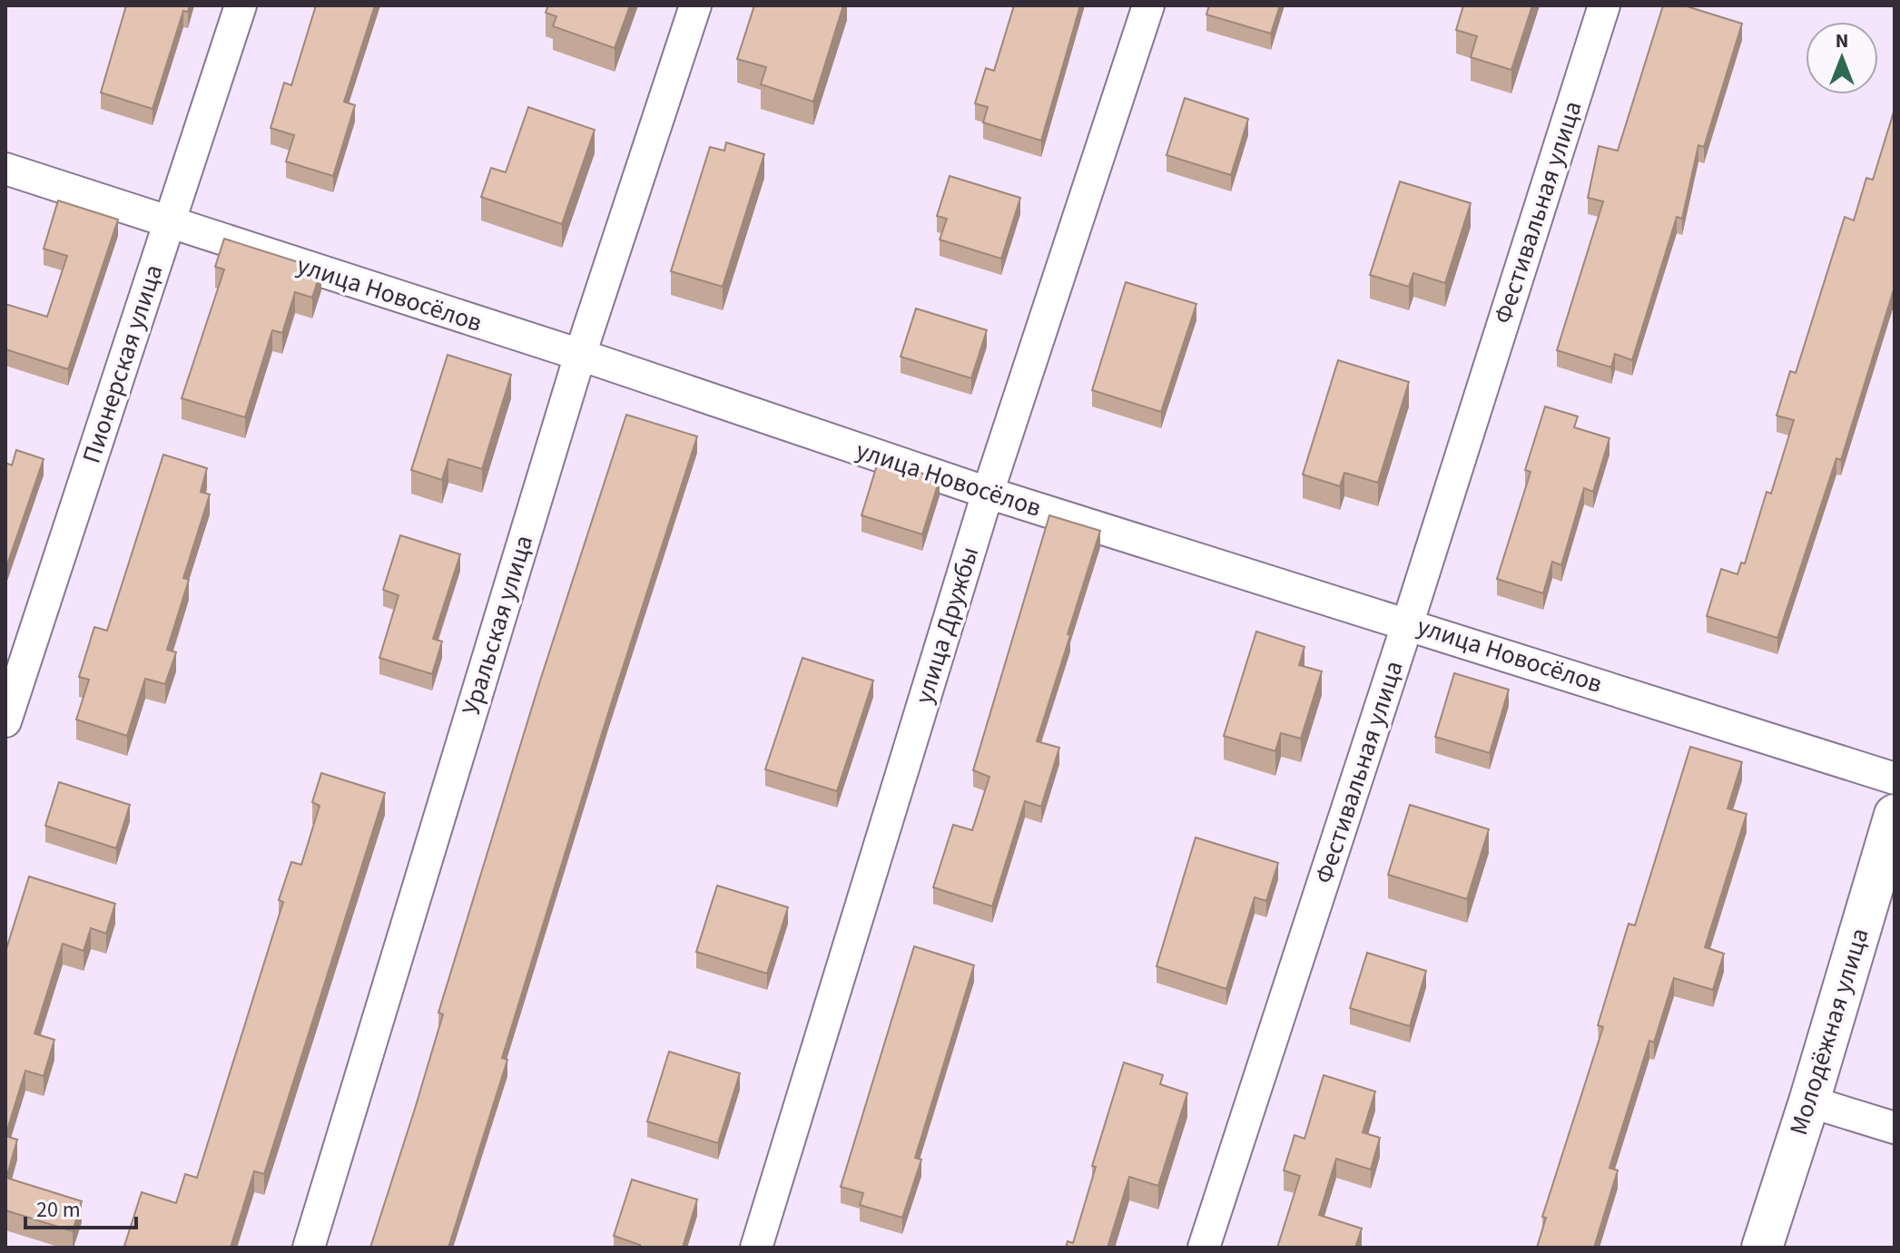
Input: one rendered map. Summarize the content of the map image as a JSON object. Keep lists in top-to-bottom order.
{
  "streets": {
    "street": [
      "Фестивальная улица",
      "улица Новосёлов",
      "Пионерская улица",
      "Уральская улица",
      "улица Дружбы",
      "Молодёжная улица"
    ]
  },
  "crossings": [
    ["Фестивальная улица", "улица Новосёлов"],
    ["улица Новосёлов", "Пионерская улица"],
    ["улица Новосёлов", "Уральская улица"],
    ["улица Новосёлов", "улица Дружбы"]
  ],
  "scale_bar": "20 m",
  "north": "top"
}
